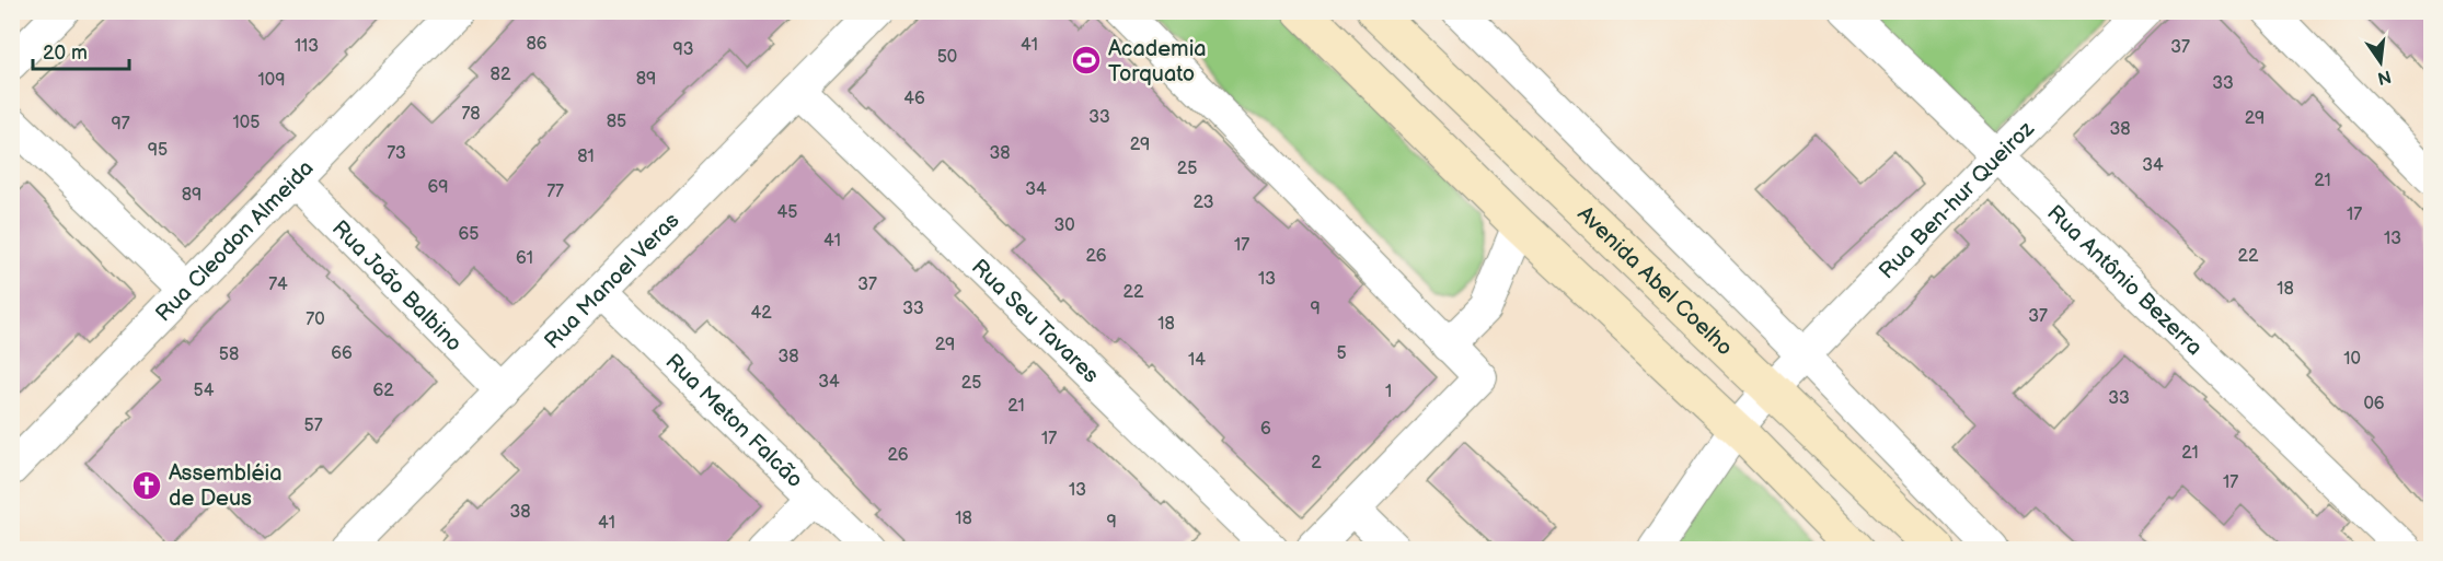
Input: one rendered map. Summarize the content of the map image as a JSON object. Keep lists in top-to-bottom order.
{
  "streets": {
    "street": [
      "Rua Ben-hur Queiroz",
      "Rua Cleodon Almeida",
      "Avenida Abel Coelho",
      "Rua Manoel Veras",
      "Rua Antônio Bezerra",
      "Rua João Balbino",
      "Rua Seu Tavares",
      "Rua Meton Falcão"
    ]
  },
  "crossings": [
    ["Rua Ben-hur Queiroz", "Avenida Abel Coelho"],
    ["Rua Ben-hur Queiroz", "Rua Antônio Bezerra"],
    ["Rua Cleodon Almeida", "Rua João Balbino"],
    ["Rua Manoel Veras", "Rua João Balbino"],
    ["Rua Manoel Veras", "Rua Seu Tavares"],
    ["Rua Manoel Veras", "Rua Meton Falcão"]
  ],
  "places": {
    "sports": ["Academia Torquato"],
    "church": ["Assembléia de Deus"]
  },
  "house_numbers": [
    "86",
    "41",
    "113",
    "37",
    "93",
    "50",
    "82",
    "89",
    "109",
    "33",
    "46",
    "78",
    "33",
    "29",
    "85",
    "105",
    "97",
    "38",
    "29",
    "95",
    "73",
    "38",
    "81",
    "34",
    "25",
    "21",
    "69",
    "34",
    "77",
    "89",
    "23",
    "45",
    "17",
    "30",
    "65",
    "13",
    "41",
    "17",
    "26",
    "22",
    "61",
    "13",
    "74",
    "37",
    "18",
    "22",
    "33",
    "9",
    "42",
    "37",
    "70",
    "18",
    "29",
    "66",
    "5",
    "58",
    "38",
    "10",
    "14",
    "34",
    "25",
    "54",
    "62",
    "1",
    "33",
    "06",
    "21",
    "57",
    "6",
    "17",
    "21",
    "26",
    "2",
    "17",
    "13",
    "38",
    "18",
    "9",
    "41"
  ],
  "scale_bar": "20 m",
  "north": "bottom"
}
